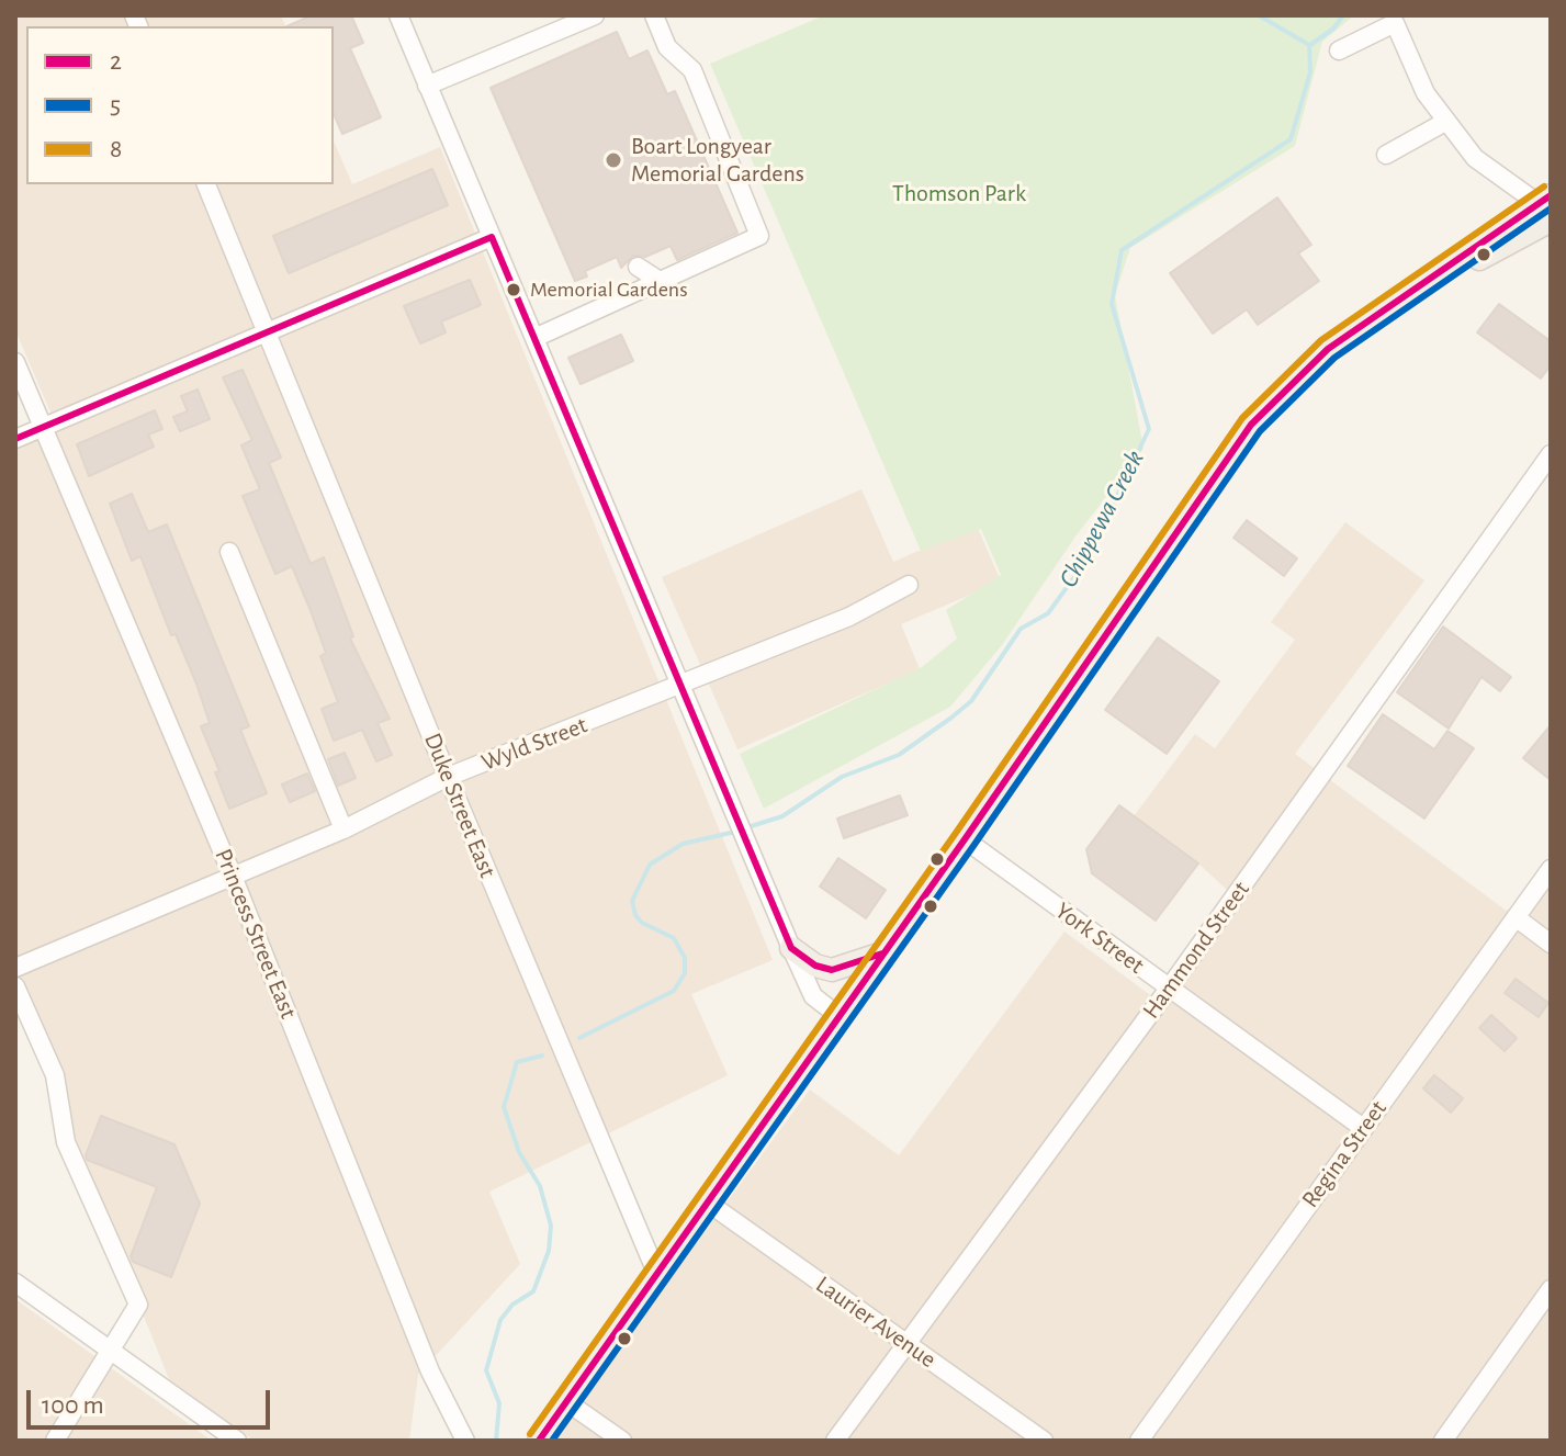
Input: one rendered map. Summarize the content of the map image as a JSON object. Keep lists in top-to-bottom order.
{
  "streets": {
    "street": [
      "Wyld Street",
      "Duke Street East",
      "Princess Street East",
      "York Street",
      "Hammond Street",
      "Regina Street",
      "Laurier Avenue"
    ]
  },
  "crossings": [
    ["Wyld Street", "Duke Street East"],
    ["Wyld Street", "Princess Street East"],
    ["York Street", "Hammond Street"],
    ["York Street", "Regina Street"],
    ["Hammond Street", "Laurier Avenue"]
  ],
  "water": ["Chippewa Creek"],
  "parks": ["Thomson Park"],
  "places": ["Boart Longyear Memorial Gardens", "Memorial Gardens"],
  "lines": ["transit line 8", "transit line 2", "transit line 5"],
  "legend": ["2", "5", "8"],
  "scale_bar": "100 m"
}
